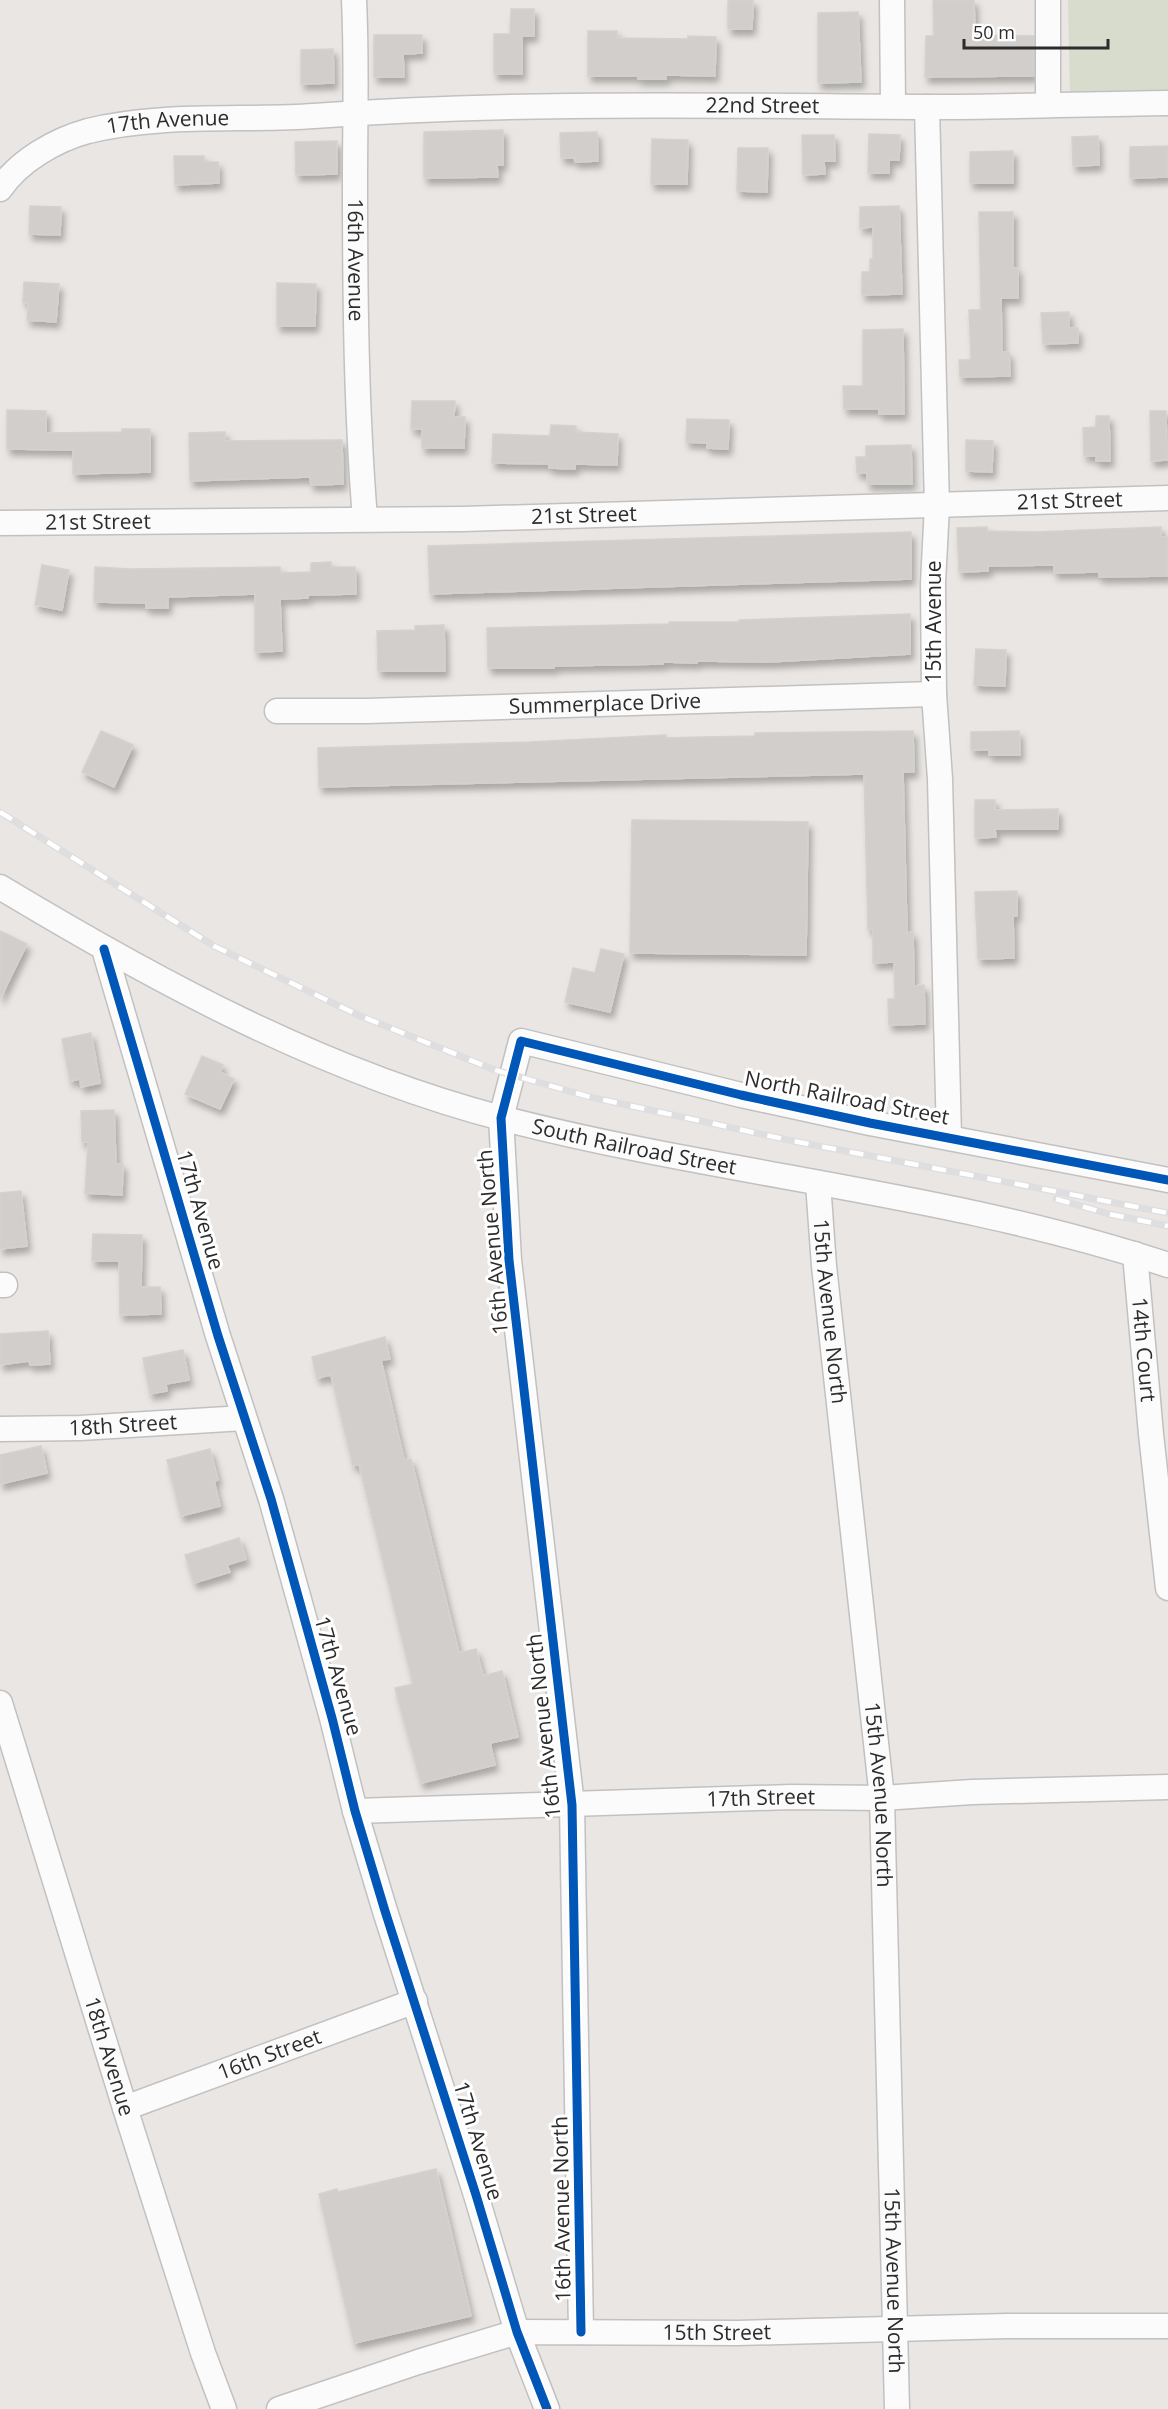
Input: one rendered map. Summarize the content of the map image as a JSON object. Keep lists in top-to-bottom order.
{
  "streets": {
    "street": [
      "22nd Street",
      "17th Avenue",
      "16th Avenue",
      "21st Street",
      "15th Avenue",
      "Summerplace Drive",
      "North Railroad Street",
      "South Railroad Street",
      "16th Avenue North",
      "15th Avenue North",
      "14th Court",
      "18th Street",
      "17th Street",
      "16th Street",
      "18th Avenue",
      "15th Street"
    ]
  },
  "crossings": [
    ["22nd Street", "17th Avenue"],
    ["22nd Street", "16th Avenue"],
    ["22nd Street", "15th Avenue"],
    ["17th Avenue", "16th Avenue"],
    ["17th Avenue", "South Railroad Street"],
    ["17th Avenue", "18th Street"],
    ["17th Avenue", "17th Street"],
    ["17th Avenue", "16th Street"],
    ["17th Avenue", "15th Street"],
    ["16th Avenue", "21st Street"],
    ["21st Street", "15th Avenue"],
    ["15th Avenue", "Summerplace Drive"],
    ["15th Avenue", "North Railroad Street"],
    ["North Railroad Street", "South Railroad Street"],
    ["North Railroad Street", "16th Avenue North"],
    ["South Railroad Street", "16th Avenue North"],
    ["South Railroad Street", "15th Avenue North"],
    ["South Railroad Street", "14th Court"],
    ["16th Avenue North", "17th Street"],
    ["16th Avenue North", "15th Street"],
    ["15th Avenue North", "17th Street"],
    ["15th Avenue North", "15th Street"],
    ["16th Street", "18th Avenue"]
  ],
  "scale_bar": "50 m"
}
